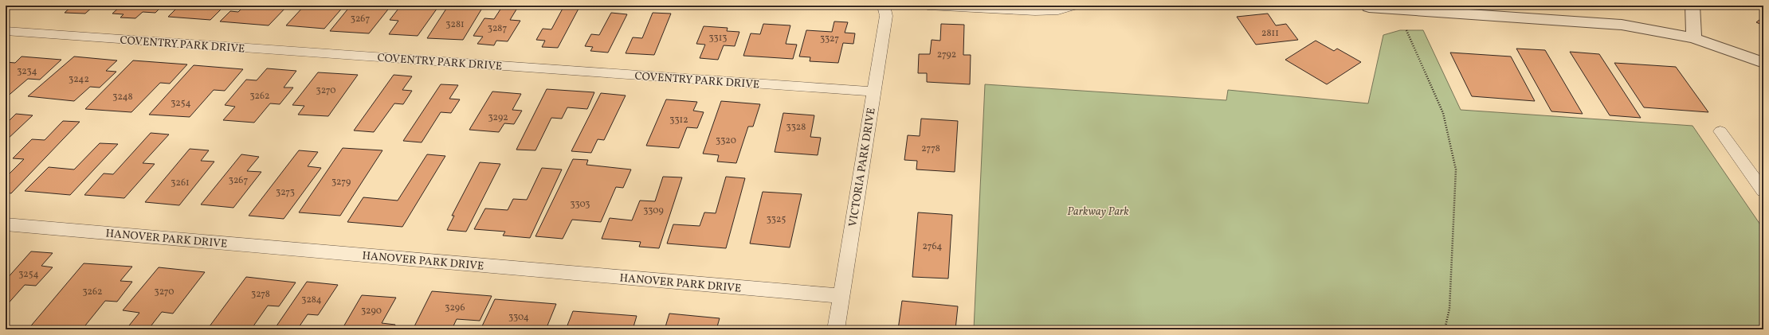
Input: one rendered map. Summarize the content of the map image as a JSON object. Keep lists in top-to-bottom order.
{
  "streets": {
    "lane": ["COVENTRY PARK DRIVE", "VICTORIA PARK DRIVE", "HANOVER PARK DRIVE"]
  },
  "crossings": [
    ["COVENTRY PARK DRIVE", "VICTORIA PARK DRIVE"],
    ["VICTORIA PARK DRIVE", "HANOVER PARK DRIVE"]
  ],
  "parks": ["Parkway Park"],
  "house_numbers": [
    "3267",
    "3281",
    "3287",
    "2811",
    "3313",
    "3327",
    "2792",
    "3234",
    "3242",
    "3270",
    "3262",
    "3248",
    "3254",
    "3292",
    "3312",
    "3328",
    "3320",
    "2778",
    "3267",
    "3279",
    "3261",
    "3273",
    "3303",
    "3309",
    "3325",
    "2764",
    "3254",
    "3262",
    "3270",
    "3278",
    "3284",
    "3296",
    "3290",
    "3304"
  ]
}
